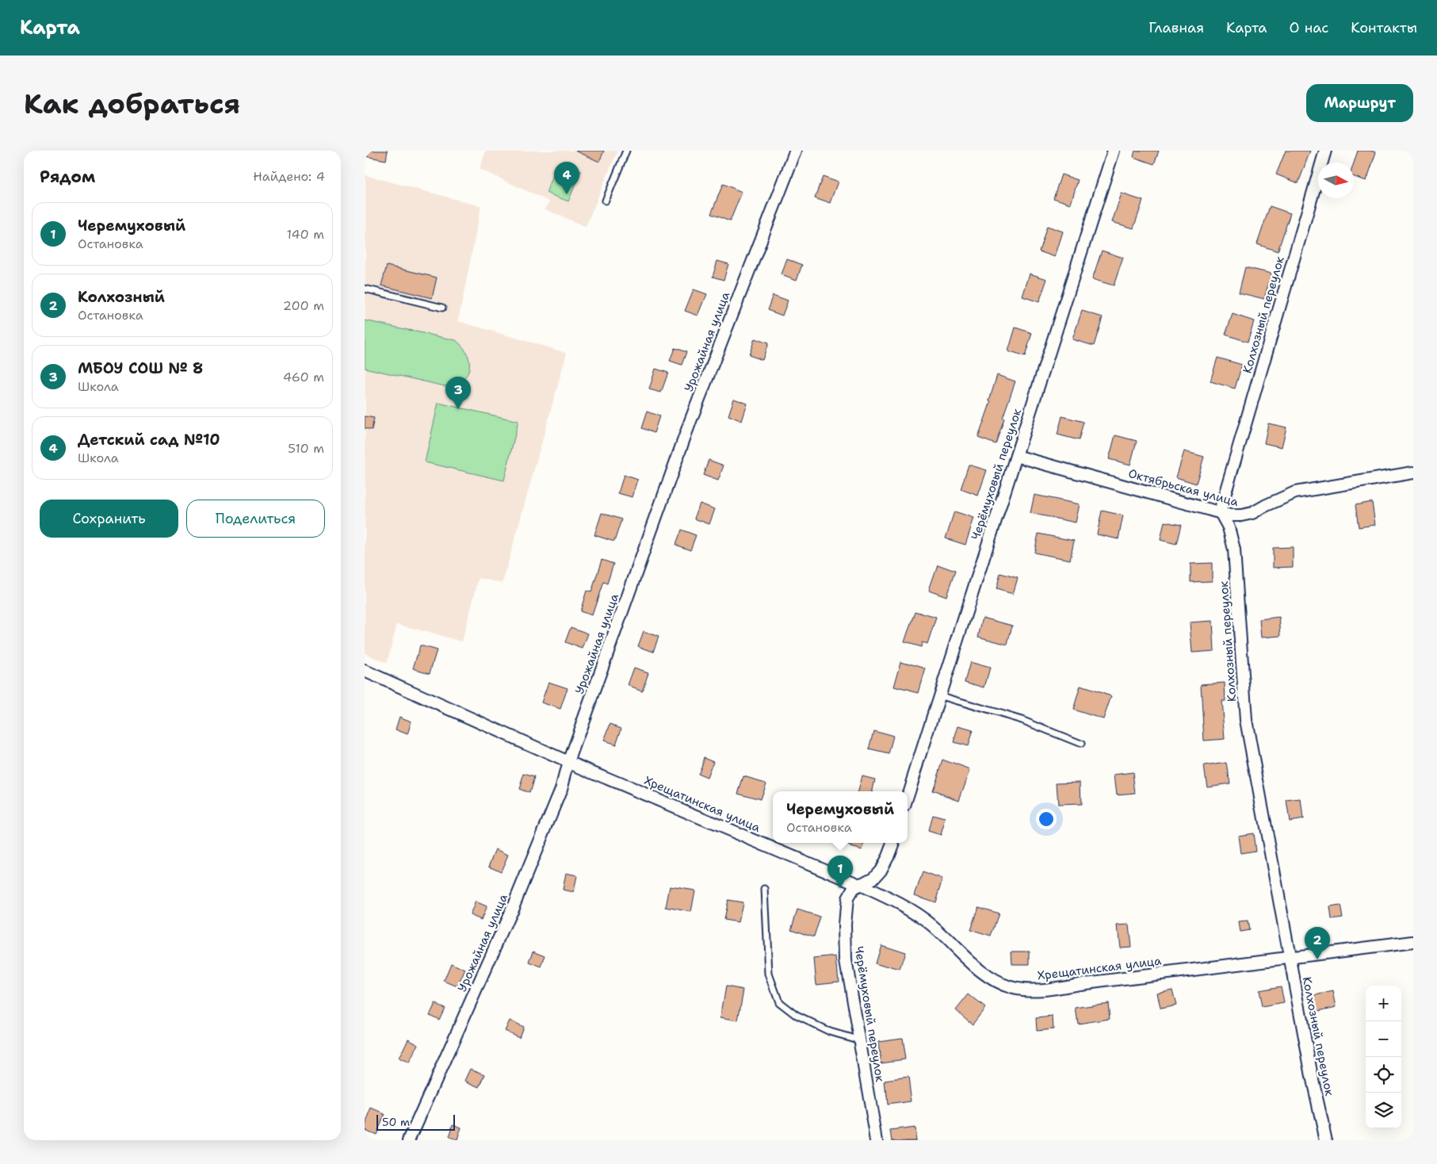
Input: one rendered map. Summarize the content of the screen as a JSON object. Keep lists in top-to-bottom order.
{
  "streets": {
    "street": [
      "Колхозный переулок",
      "Урожайная улица",
      "Черёмуховый переулок",
      "Октябрьская улица",
      "Хрещатинская улица"
    ]
  },
  "crossings": [
    ["Колхозный переулок", "Октябрьская улица"],
    ["Колхозный переулок", "Хрещатинская улица"],
    ["Урожайная улица", "Хрещатинская улица"],
    ["Черёмуховый переулок", "Октябрьская улица"],
    ["Черёмуховый переулок", "Хрещатинская улица"]
  ],
  "scale_bar": "50 m",
  "north": "right",
  "page": {
    "header": "Карта",
    "nav": [
      "Главная",
      "Карта",
      "О нас",
      "Контакты"
    ],
    "buttons": [
      "Маршрут",
      ["Сохранить", "Поделиться"]
    ],
    "title": "Как добраться",
    "heading": ["Рядом", "Найдено: 4"],
    "pins": [
      "4",
      "3",
      "1",
      "2"
    ],
    "list": [
      {
        "mark": "1",
        "name": "Черемуховый",
        "note": "Остановка",
        "value": "140 m"
      },
      {
        "mark": "2",
        "name": "Колхозный",
        "note": "Остановка",
        "value": "200 m"
      },
      {
        "mark": "3",
        "name": "МБОУ СОШ № 8",
        "note": "Школа",
        "value": "460 m"
      },
      {
        "mark": "4",
        "name": "Детский сад №10",
        "note": "Школа",
        "value": "510 m"
      }
    ],
    "popup": ["Черемуховый", "Остановка"],
    "map_buttons": ["+", "−"],
    "scale": "50 m"
  }
}
